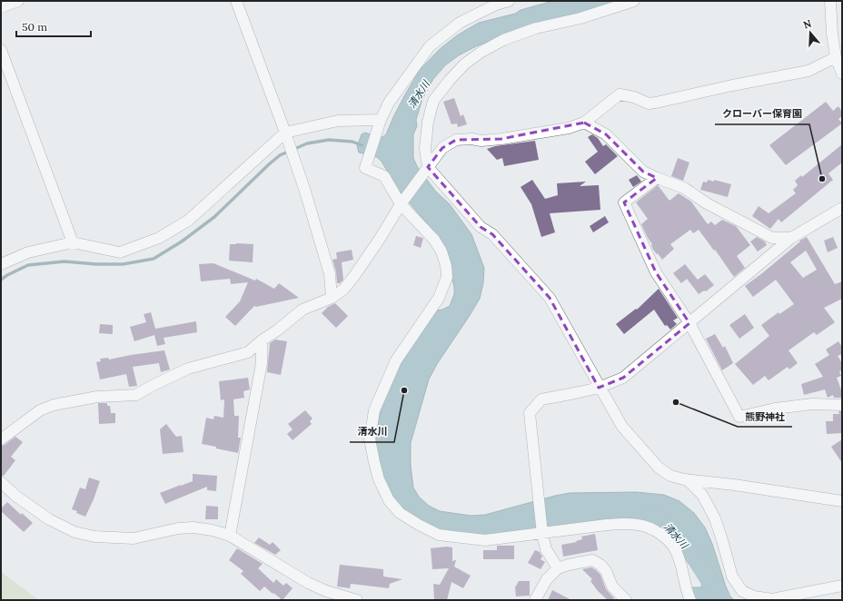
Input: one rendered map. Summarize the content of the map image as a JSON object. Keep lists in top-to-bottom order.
{
  "water": ["清水川"],
  "places": ["クローバー保育園", "清水川", "熊野神社"],
  "scale_bar": "50 m",
  "north": "top"
}
